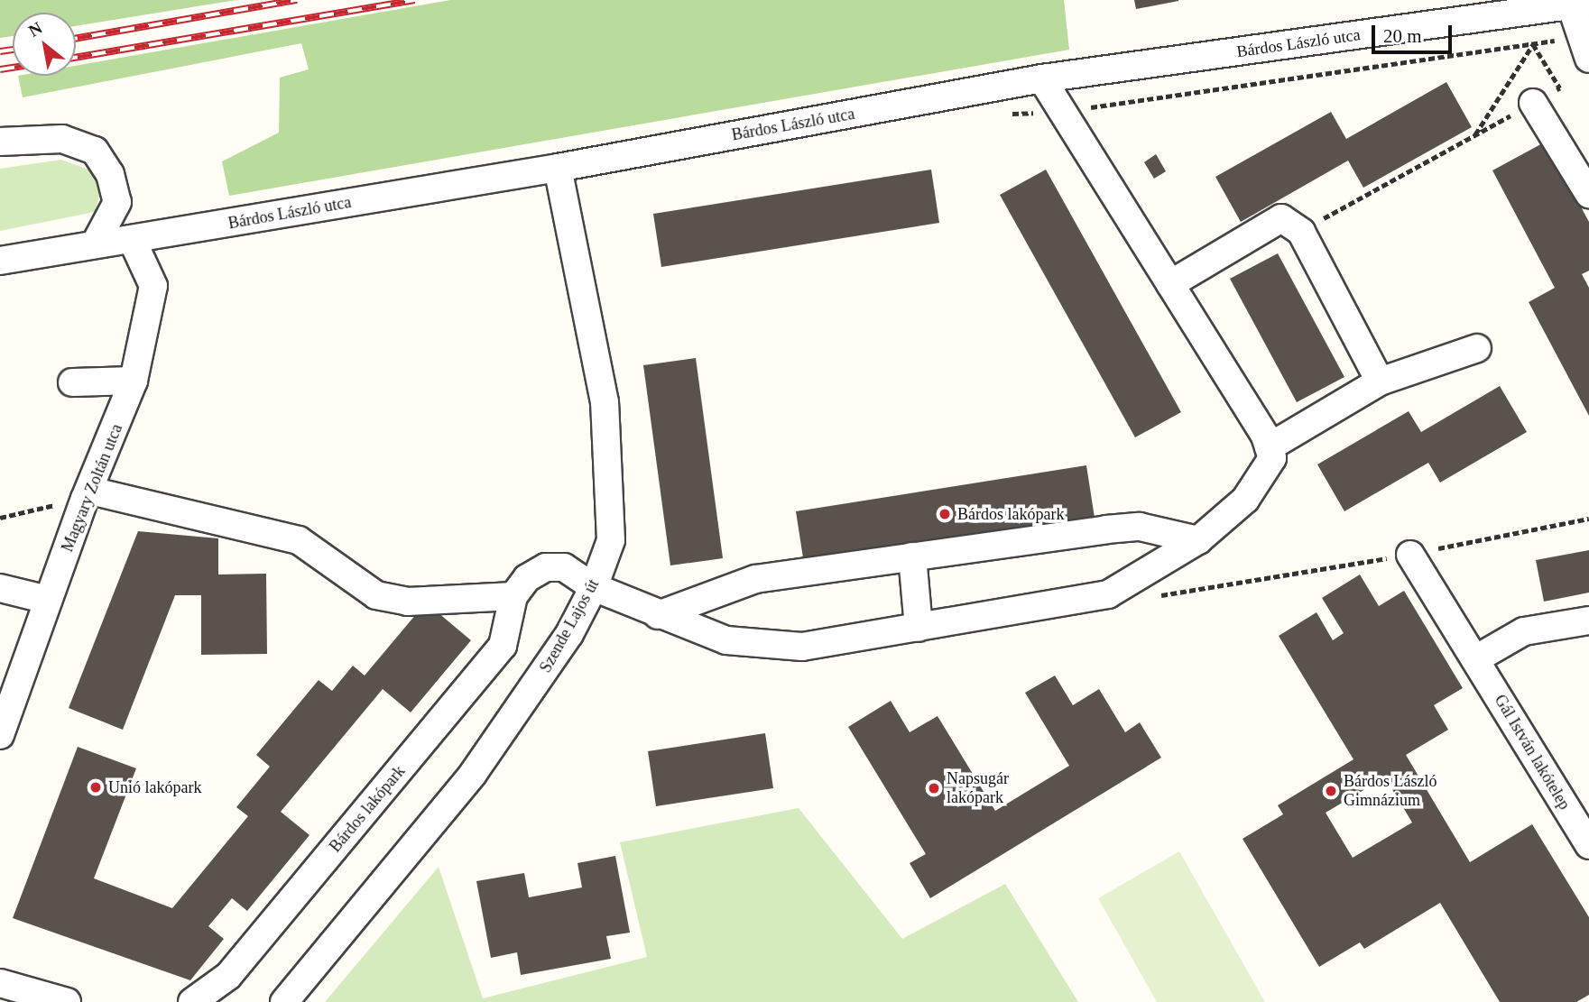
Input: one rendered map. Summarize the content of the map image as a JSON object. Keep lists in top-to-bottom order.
{
  "streets": {
    "street": [
      "Bárdos László utca",
      "Magyary Zoltán utca",
      "Szende Lajos út",
      "Gál István lakótelep",
      "Bárdos lakópark"
    ]
  },
  "crossings": [
    ["Bárdos László utca", "Magyary Zoltán utca"],
    ["Bárdos László utca", "Szende Lajos út"]
  ],
  "places": [
    "Bárdos lakópark",
    "Unió lakópark",
    "Napsugár lakópark",
    "Bárdos László Gimnázium"
  ],
  "scale_bar": "20 m",
  "north": "top left"
}
